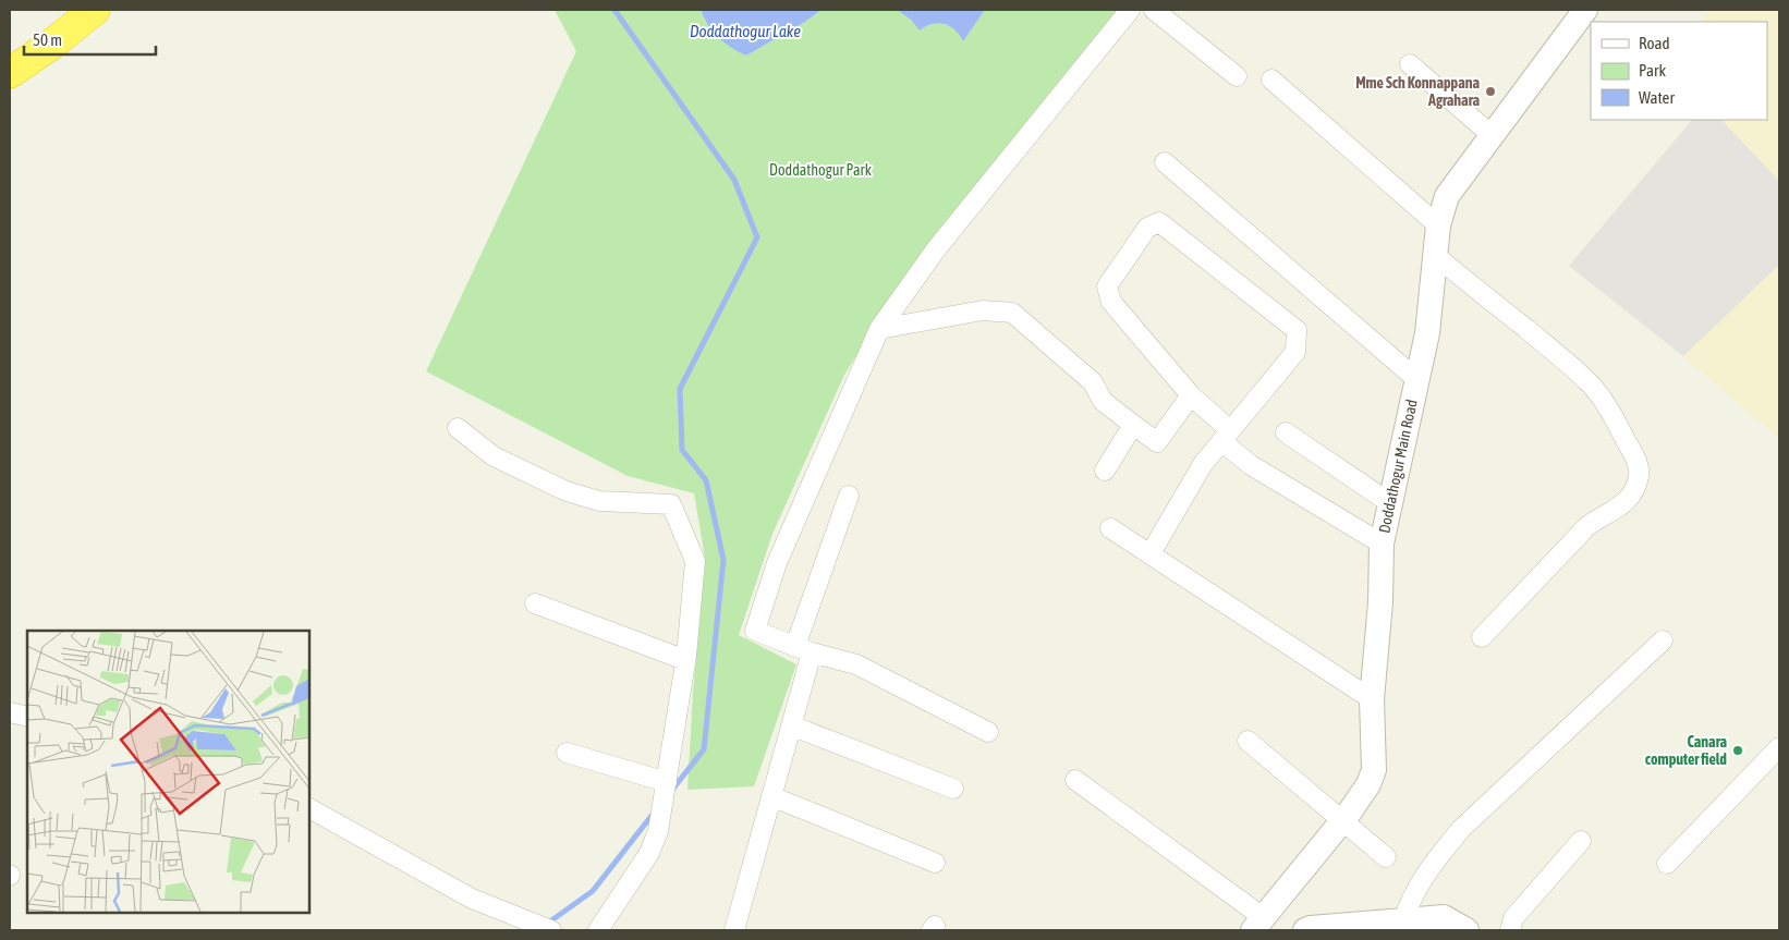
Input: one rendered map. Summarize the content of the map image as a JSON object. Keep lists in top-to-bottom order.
{
  "streets": {
    "street": ["Doddathogur Main Road"]
  },
  "water": ["Doddathogur Lake"],
  "parks": ["Doddathogur Park"],
  "places": ["Mme Sch Konnappana Agrahara", "Canara computer field"],
  "legend": ["Road", "Park", "Water"],
  "scale_bar": "50 m"
}
